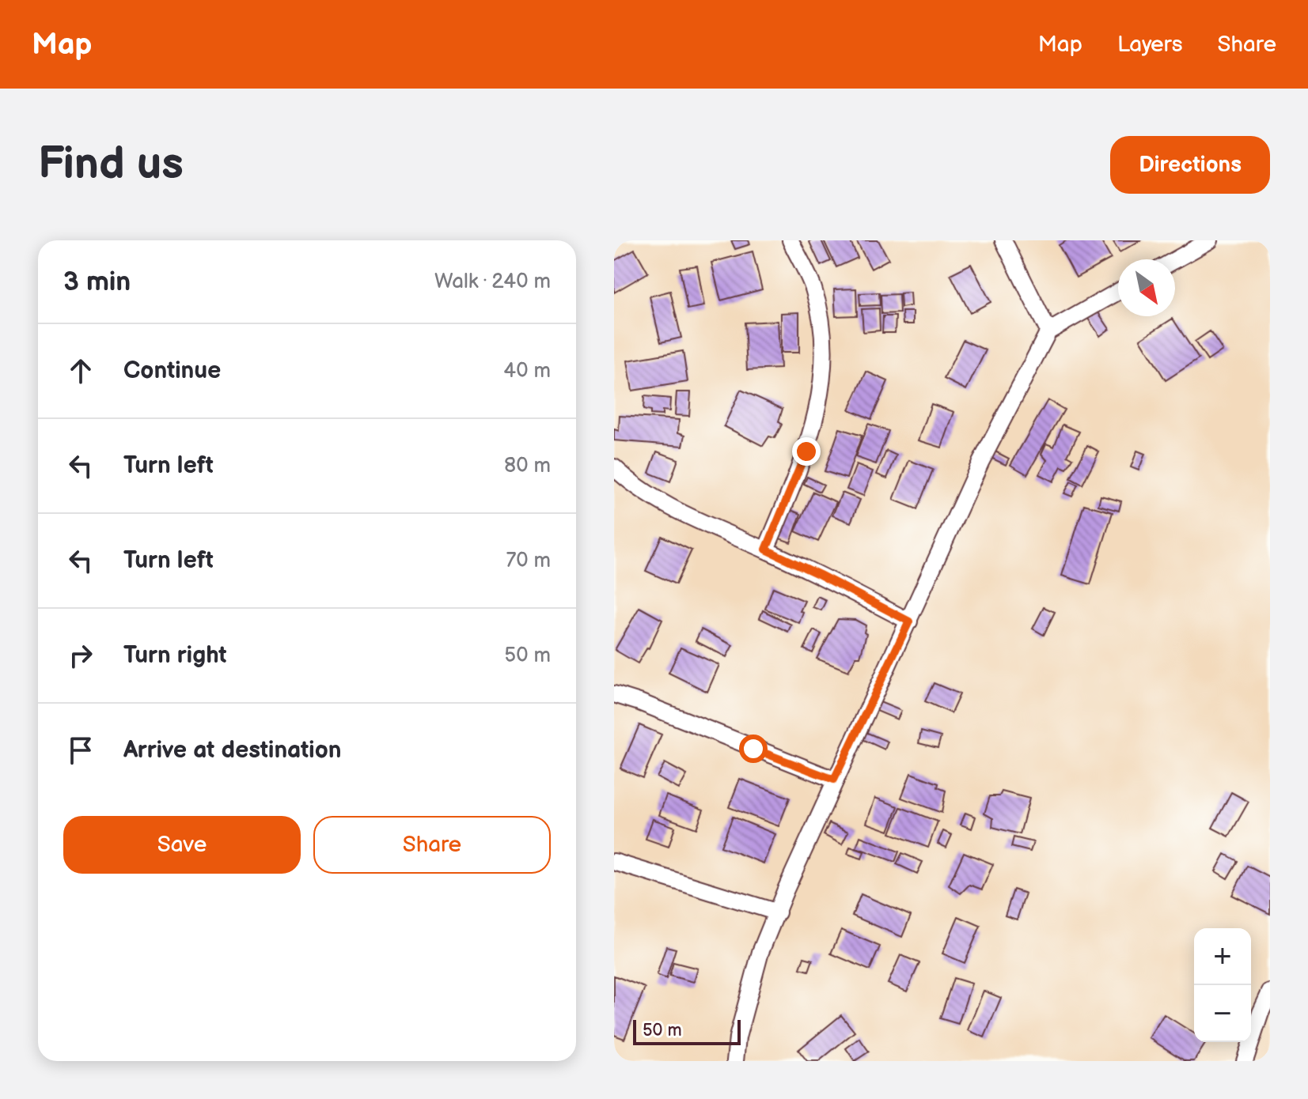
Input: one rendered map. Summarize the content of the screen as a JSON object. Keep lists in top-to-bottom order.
{
  "scale_bar": "50 m",
  "north": "bottom right",
  "page": {
    "header": "Map",
    "nav": ["Map", "Layers", "Share"],
    "buttons": [
      "Directions",
      ["Save", "Share"]
    ],
    "title": "Find us",
    "heading": ["3 min", "Walk · 240 m"],
    "list": [
      ["Continue", "40 m"],
      ["Turn left", "80 m"],
      ["Turn left", "70 m"],
      ["Turn right", "50 m"],
      "Arrive at destination"
    ],
    "map_buttons": ["+", "−"],
    "scale": "50 m"
  }
}
